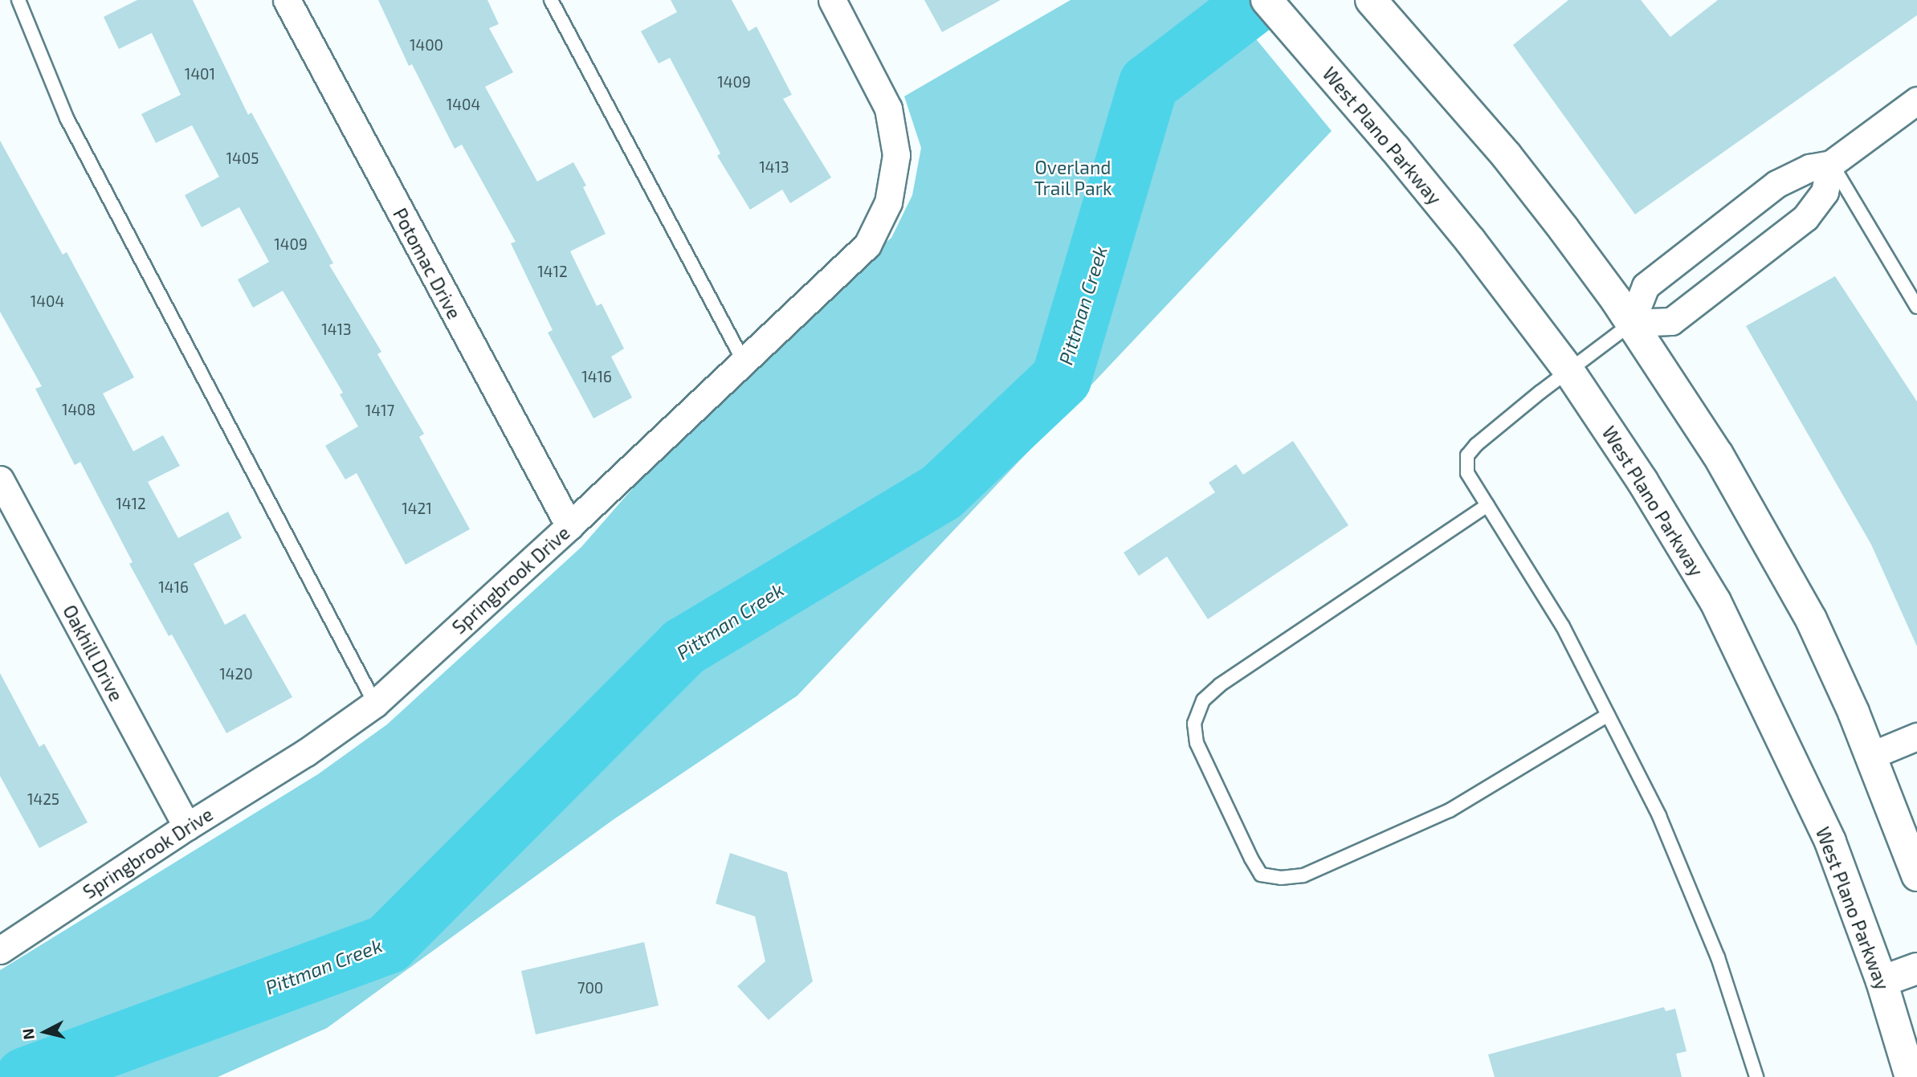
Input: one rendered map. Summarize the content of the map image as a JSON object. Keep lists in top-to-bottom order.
{
  "streets": {
    "main road": ["West Plano Parkway"],
    "street": ["Potomac Drive", "Springbrook Drive", "Oakhill Drive"]
  },
  "crossings": [
    ["Potomac Drive", "Springbrook Drive"],
    ["Springbrook Drive", "Oakhill Drive"]
  ],
  "water": ["Pittman Creek"],
  "parks": ["Overland Trail Park"],
  "house_numbers": [
    "1400",
    "1401",
    "1409",
    "1404",
    "1405",
    "1413",
    "1409",
    "1412",
    "1404",
    "1413",
    "1416",
    "1408",
    "1417",
    "1412",
    "1421",
    "1416",
    "1420",
    "1425",
    "700"
  ],
  "north": "left"
}
